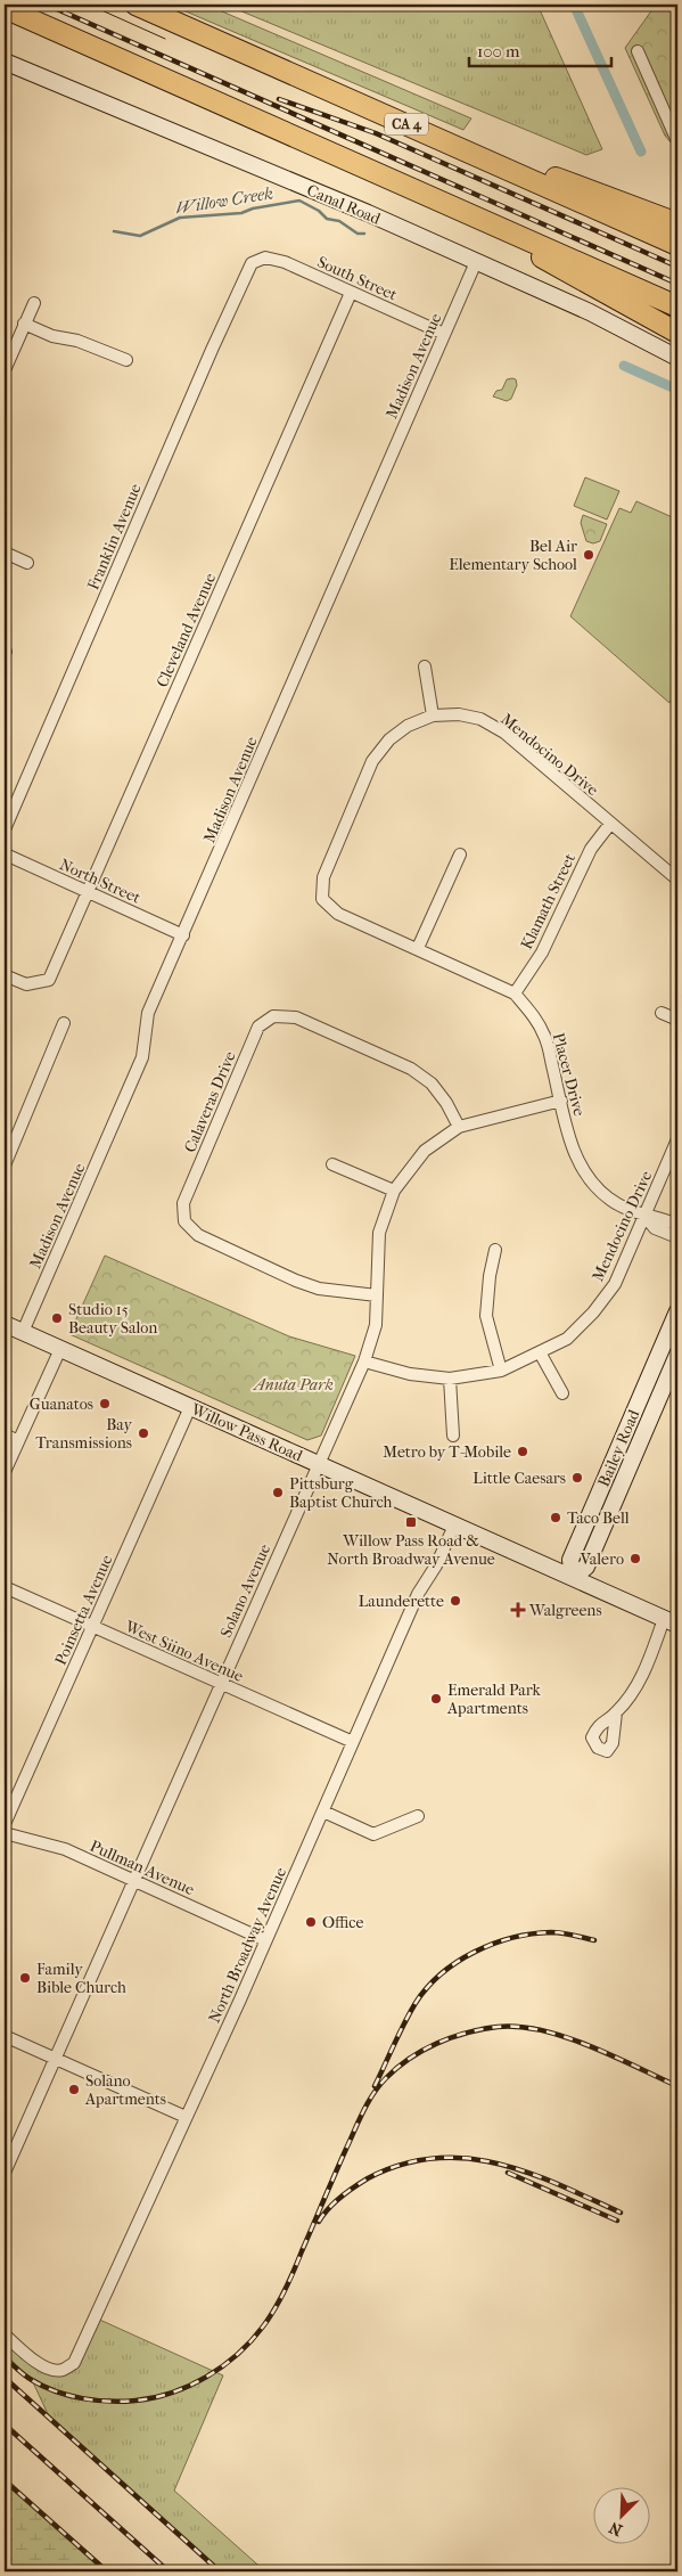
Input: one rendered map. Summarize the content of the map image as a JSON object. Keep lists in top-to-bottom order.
{
  "streets": {
    "highway": ["CA 4"],
    "main road": ["Canal Road", "Willow Pass Road", "Bailey Road"],
    "street": [
      "South Street",
      "Madison Avenue",
      "Franklin Avenue",
      "Cleveland Avenue",
      "Mendocino Drive",
      "North Street",
      "Klamath Street",
      "Placer Drive",
      "Calaveras Drive",
      "Solano Avenue",
      "Poinsetta Avenue",
      "West Siino Avenue",
      "Pullman Avenue",
      "North Broadway Avenue"
    ]
  },
  "crossings": [
    ["Canal Road", "Madison Avenue"],
    ["South Street", "Madison Avenue"],
    ["South Street", "Franklin Avenue"],
    ["South Street", "Cleveland Avenue"],
    ["Madison Avenue", "North Street"],
    ["Madison Avenue", "Willow Pass Road"],
    ["Cleveland Avenue", "North Street"],
    ["Mendocino Drive", "Klamath Street"],
    ["Mendocino Drive", "Placer Drive"],
    ["Mendocino Drive", "Solano Avenue"],
    ["Klamath Street", "Placer Drive"],
    ["Placer Drive", "Solano Avenue"],
    ["Calaveras Drive", "Solano Avenue"],
    ["Willow Pass Road", "Bailey Road"],
    ["Willow Pass Road", "Solano Avenue"],
    ["Willow Pass Road", "Poinsetta Avenue"],
    ["Willow Pass Road", "North Broadway Avenue"],
    ["Solano Avenue", "West Siino Avenue"],
    ["Solano Avenue", "Pullman Avenue"],
    ["Poinsetta Avenue", "West Siino Avenue"],
    ["West Siino Avenue", "North Broadway Avenue"],
    ["Pullman Avenue", "North Broadway Avenue"]
  ],
  "water": ["Willow Creek"],
  "parks": ["Anuta Park"],
  "places": {
    "other": [
      "Bel Air Elementary School",
      "Studio 15 Beauty Salon",
      "Guanatos",
      "Bay Transmissions",
      "Metro by T-Mobile",
      "Little Caesars",
      "Pittsburg Baptist Church",
      "Taco Bell",
      "Valero",
      "Launderette",
      "Emerald Park Apartments",
      "Office",
      "Family Bible Church",
      "Solano Apartments"
    ],
    "transit": ["Willow Pass Road & North Broadway Avenue"],
    "health": ["Walgreens"]
  },
  "scale_bar": "100 m",
  "north": "bottom left"
}
